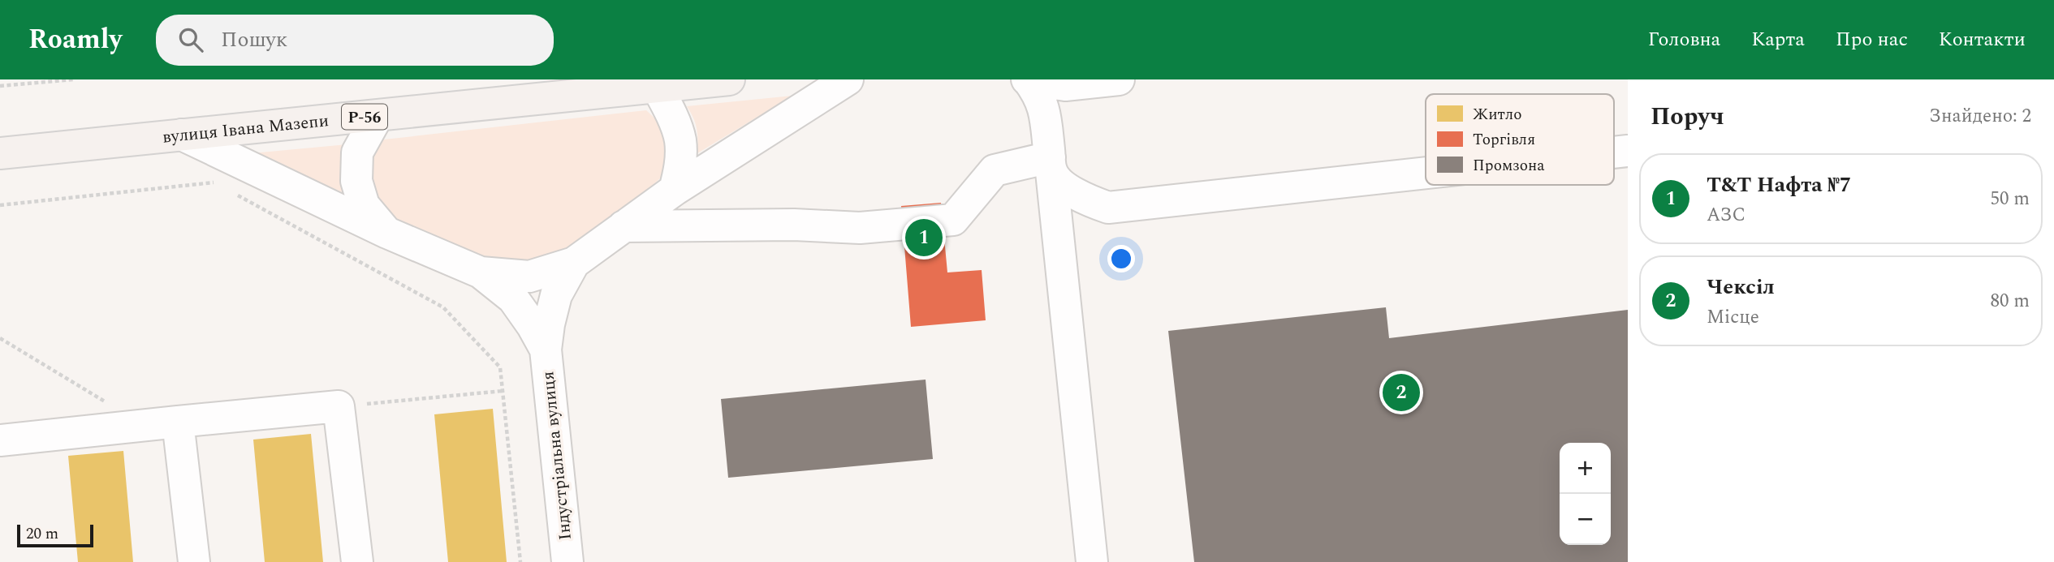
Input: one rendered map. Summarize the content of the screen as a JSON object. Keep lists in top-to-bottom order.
{
  "streets": {
    "main road": ["Р-56", "вулиця Івана Мазепи"],
    "street": ["Індустріальна вулиця"]
  },
  "legend": ["Житло", "Торгівля", "Промзона"],
  "scale_bar": "20 m",
  "page": {
    "header": "Roamly",
    "search": "Пошук",
    "nav": [
      "Головна",
      "Карта",
      "Про нас",
      "Контакти"
    ],
    "heading": ["Поруч", "Знайдено: 2"],
    "list": [
      {
        "mark": "1",
        "name": "Т&Т Нафта №7",
        "note": "АЗС",
        "value": "50 m"
      },
      {
        "mark": "2",
        "name": "Чексіл",
        "note": "Місце",
        "value": "80 m"
      }
    ],
    "pins": ["1", "2"],
    "map_buttons": ["+", "−"],
    "scale": "20 m"
  }
}
